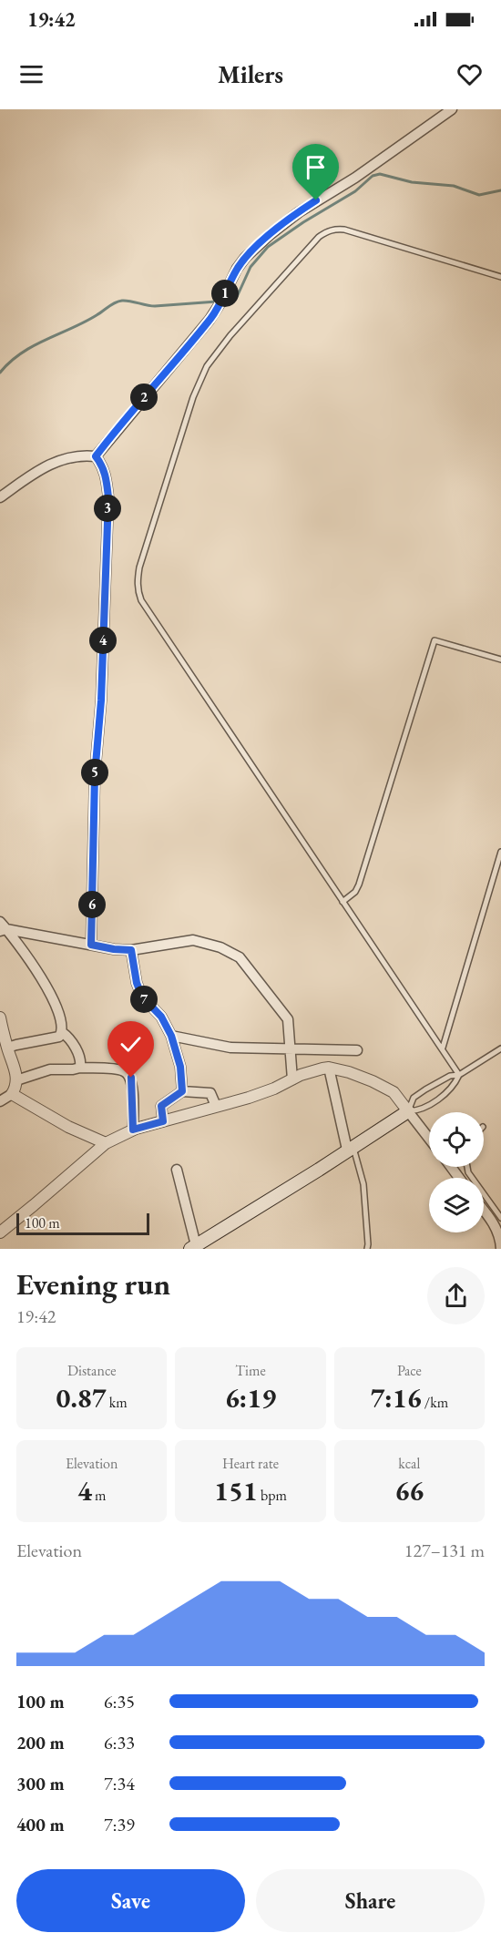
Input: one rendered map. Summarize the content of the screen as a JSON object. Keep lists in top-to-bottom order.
{
  "scale_bar": "100 m",
  "page": {
    "status": "19:42",
    "header": "Milers",
    "pins": [
      "1",
      "2",
      "3",
      "4",
      "5",
      "6",
      "7"
    ],
    "scale": "100 m",
    "heading": ["Evening run", "19:42"],
    "stats": [
      ["Distance", "0.87 km"],
      ["Time", "6:19"],
      ["Pace", "7:16 /km"],
      ["Elevation", "4 m"],
      ["Heart rate", "151 bpm"],
      ["kcal", "66"]
    ],
    "chart": ["Elevation", "127–131 m"],
    "list": [
      {
        "name": "100 m",
        "note": "6:35"
      },
      {
        "name": "200 m",
        "note": "6:33"
      },
      {
        "name": "300 m",
        "note": "7:34"
      },
      {
        "name": "400 m",
        "note": "7:39"
      }
    ],
    "buttons": ["Save", "Share"]
  }
}
